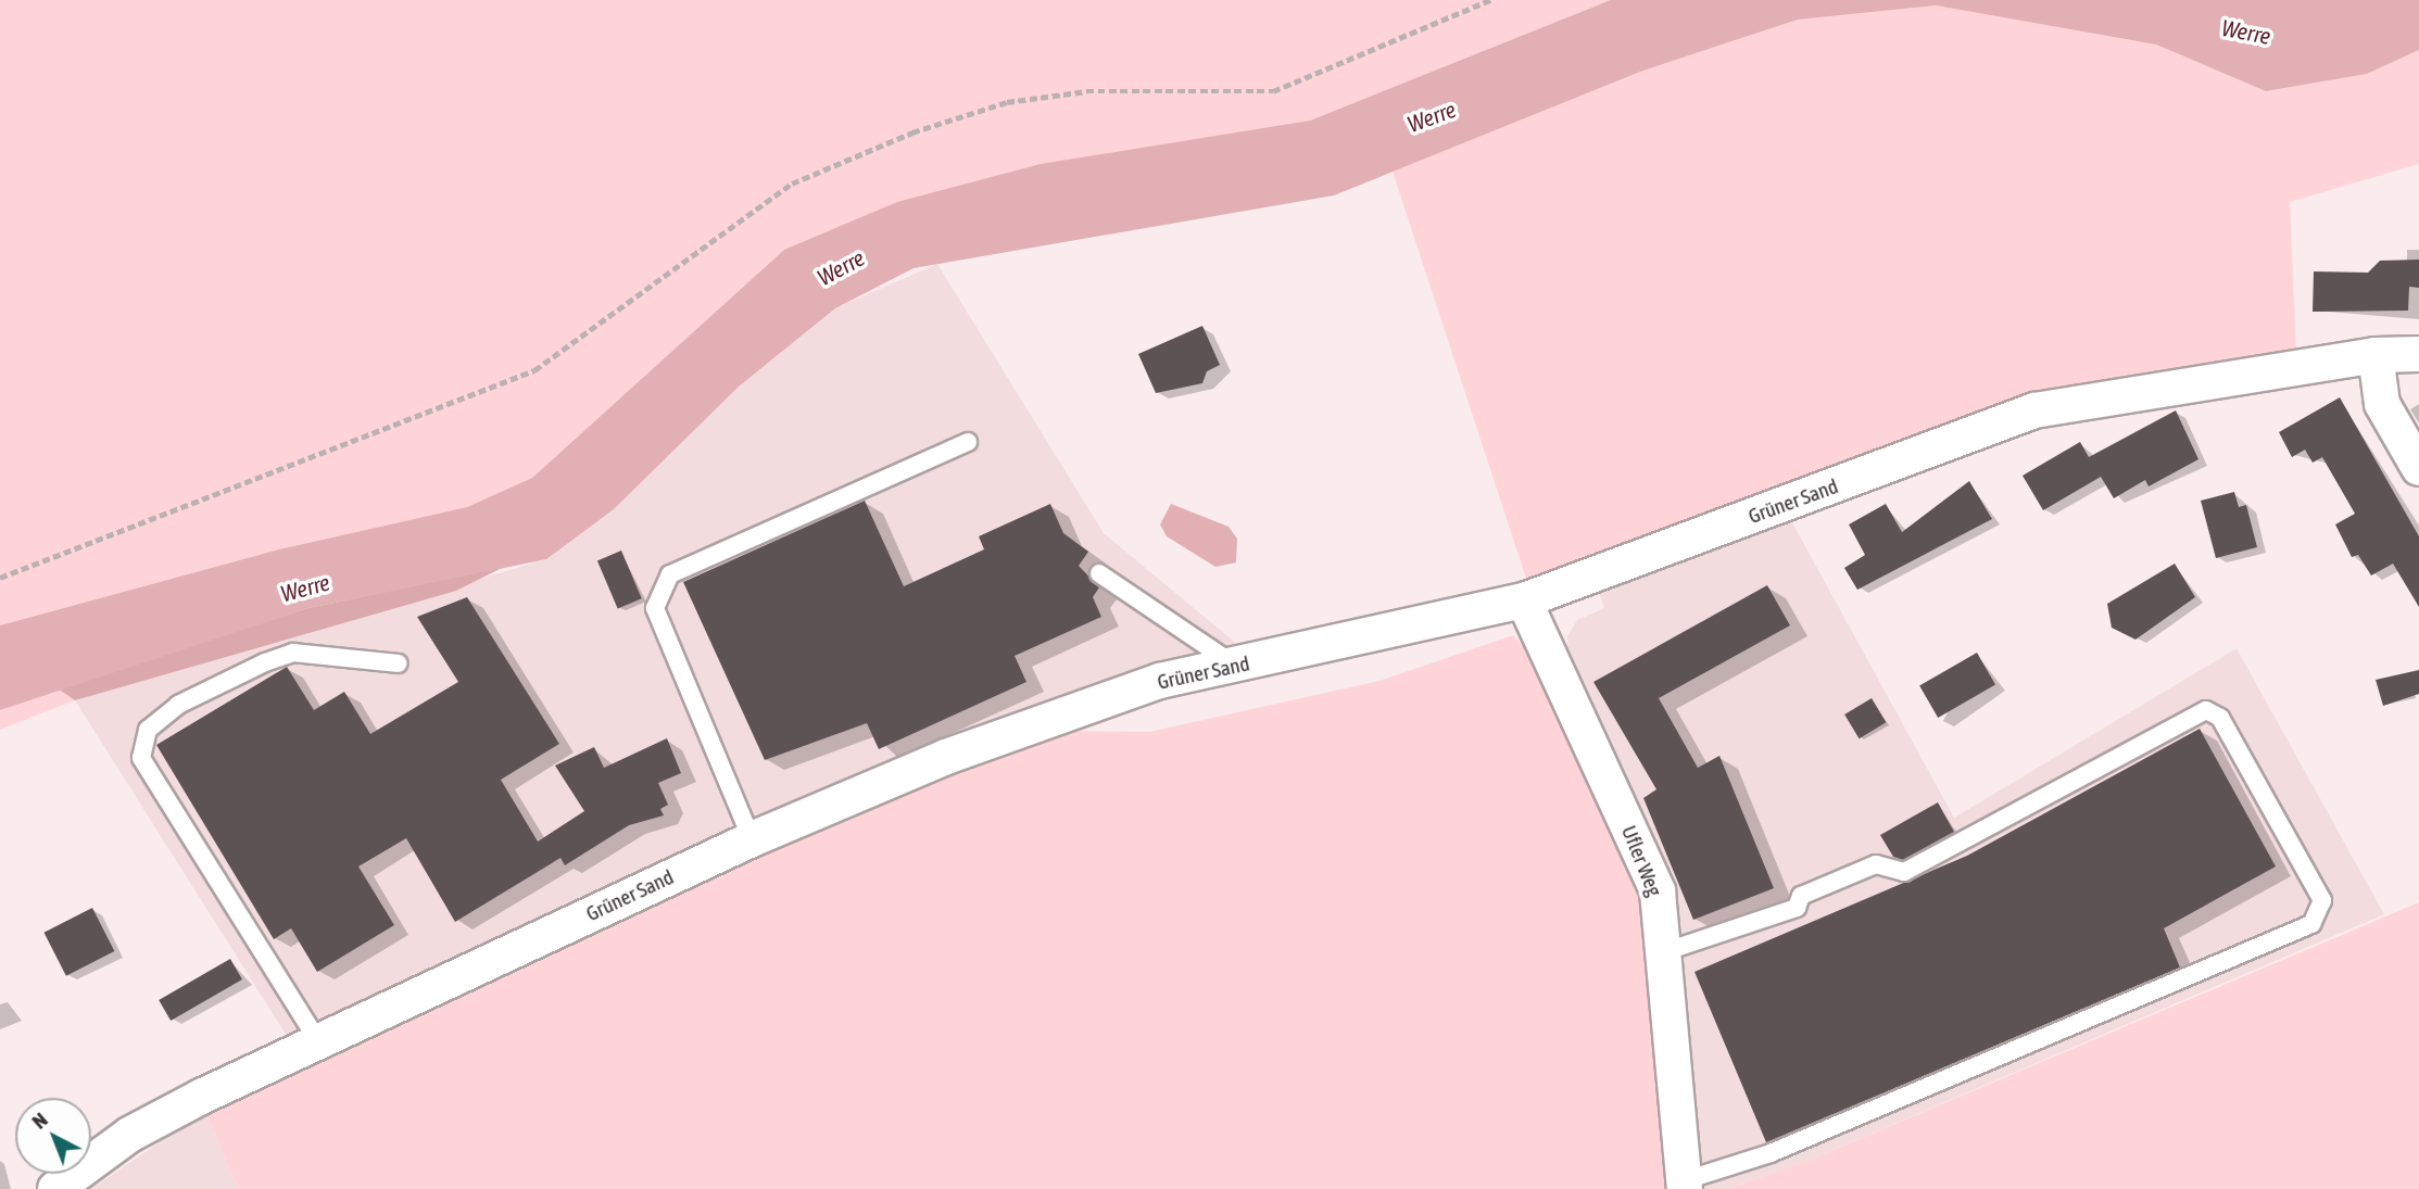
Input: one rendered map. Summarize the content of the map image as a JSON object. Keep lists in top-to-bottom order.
{
  "streets": {
    "street": ["Grüner Sand", "Ufler Weg"]
  },
  "crossings": [
    ["Grüner Sand", "Ufler Weg"]
  ],
  "water": ["Werre"],
  "north": "top left"
}
